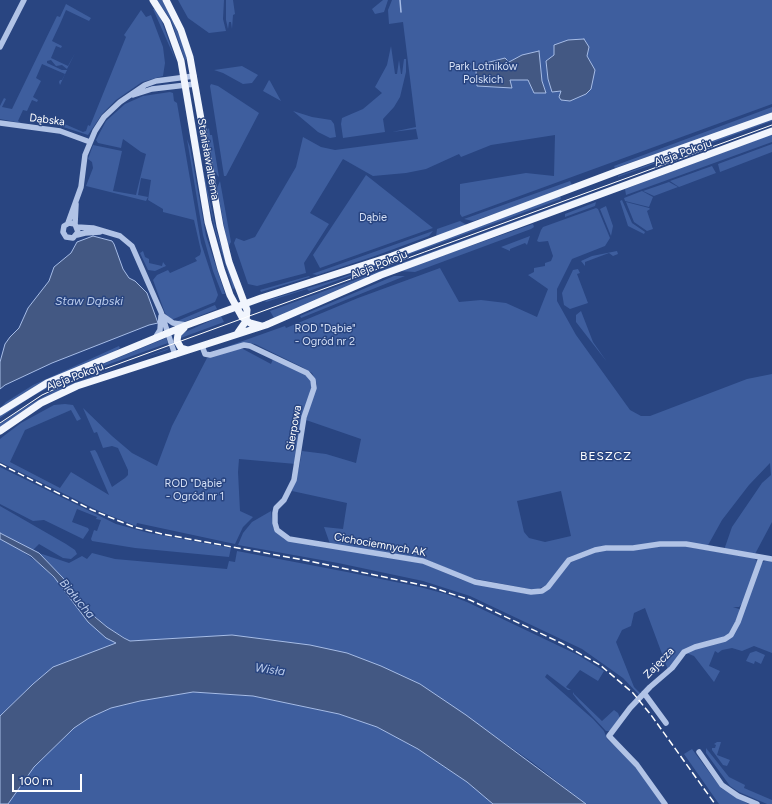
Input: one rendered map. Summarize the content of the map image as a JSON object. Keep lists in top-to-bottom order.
{
  "streets": {
    "main road": ["Aleja Pokoju", "Stanisława Lema"],
    "street": [
      "Dąbska",
      "Sierpowa",
      "Cichociemnych AK",
      "Zajęcza"
    ]
  },
  "crossings": [
    ["Aleja Pokoju", "Stanisława Lema"],
    ["Aleja Pokoju", "Sierpowa"],
    ["Sierpowa", "Cichociemnych AK"],
    ["Cichociemnych AK", "Zajęcza"]
  ],
  "districts": ["BESZCZ"],
  "water": ["Staw Dąbski", "Białucha", "Wisła"],
  "parks": [
    "Park Lotników Polskich",
    "Dąbie",
    "ROD \"Dąbie\" - Ogród nr 2",
    "ROD \"Dąbie\" - Ogród nr 1"
  ],
  "scale_bar": "100 m"
}
